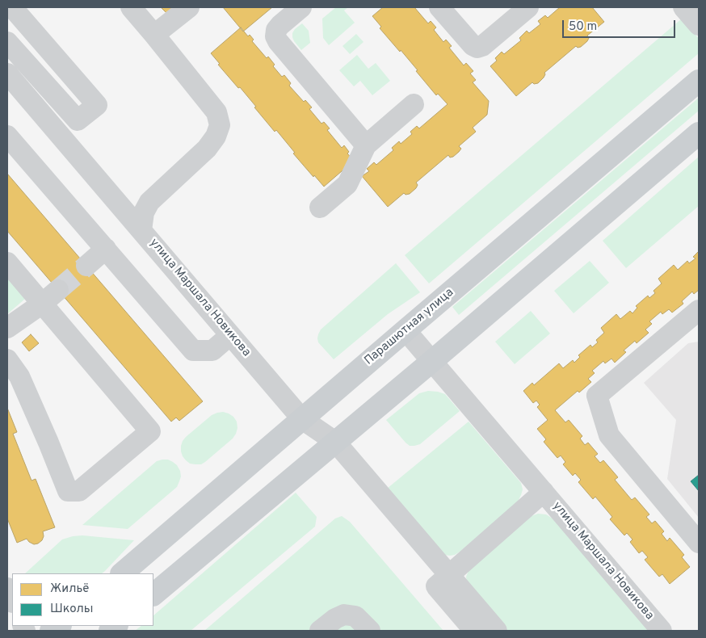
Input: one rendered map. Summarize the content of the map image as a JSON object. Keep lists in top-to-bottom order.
{
  "streets": {
    "main road": ["Парашютная улица"],
    "street": ["улица Маршала Новикова"]
  },
  "crossings": [
    ["улица Маршала Новикова", "Парашютная улица"]
  ],
  "legend": ["Жильё", "Школы"],
  "scale_bar": "50 m"
}
